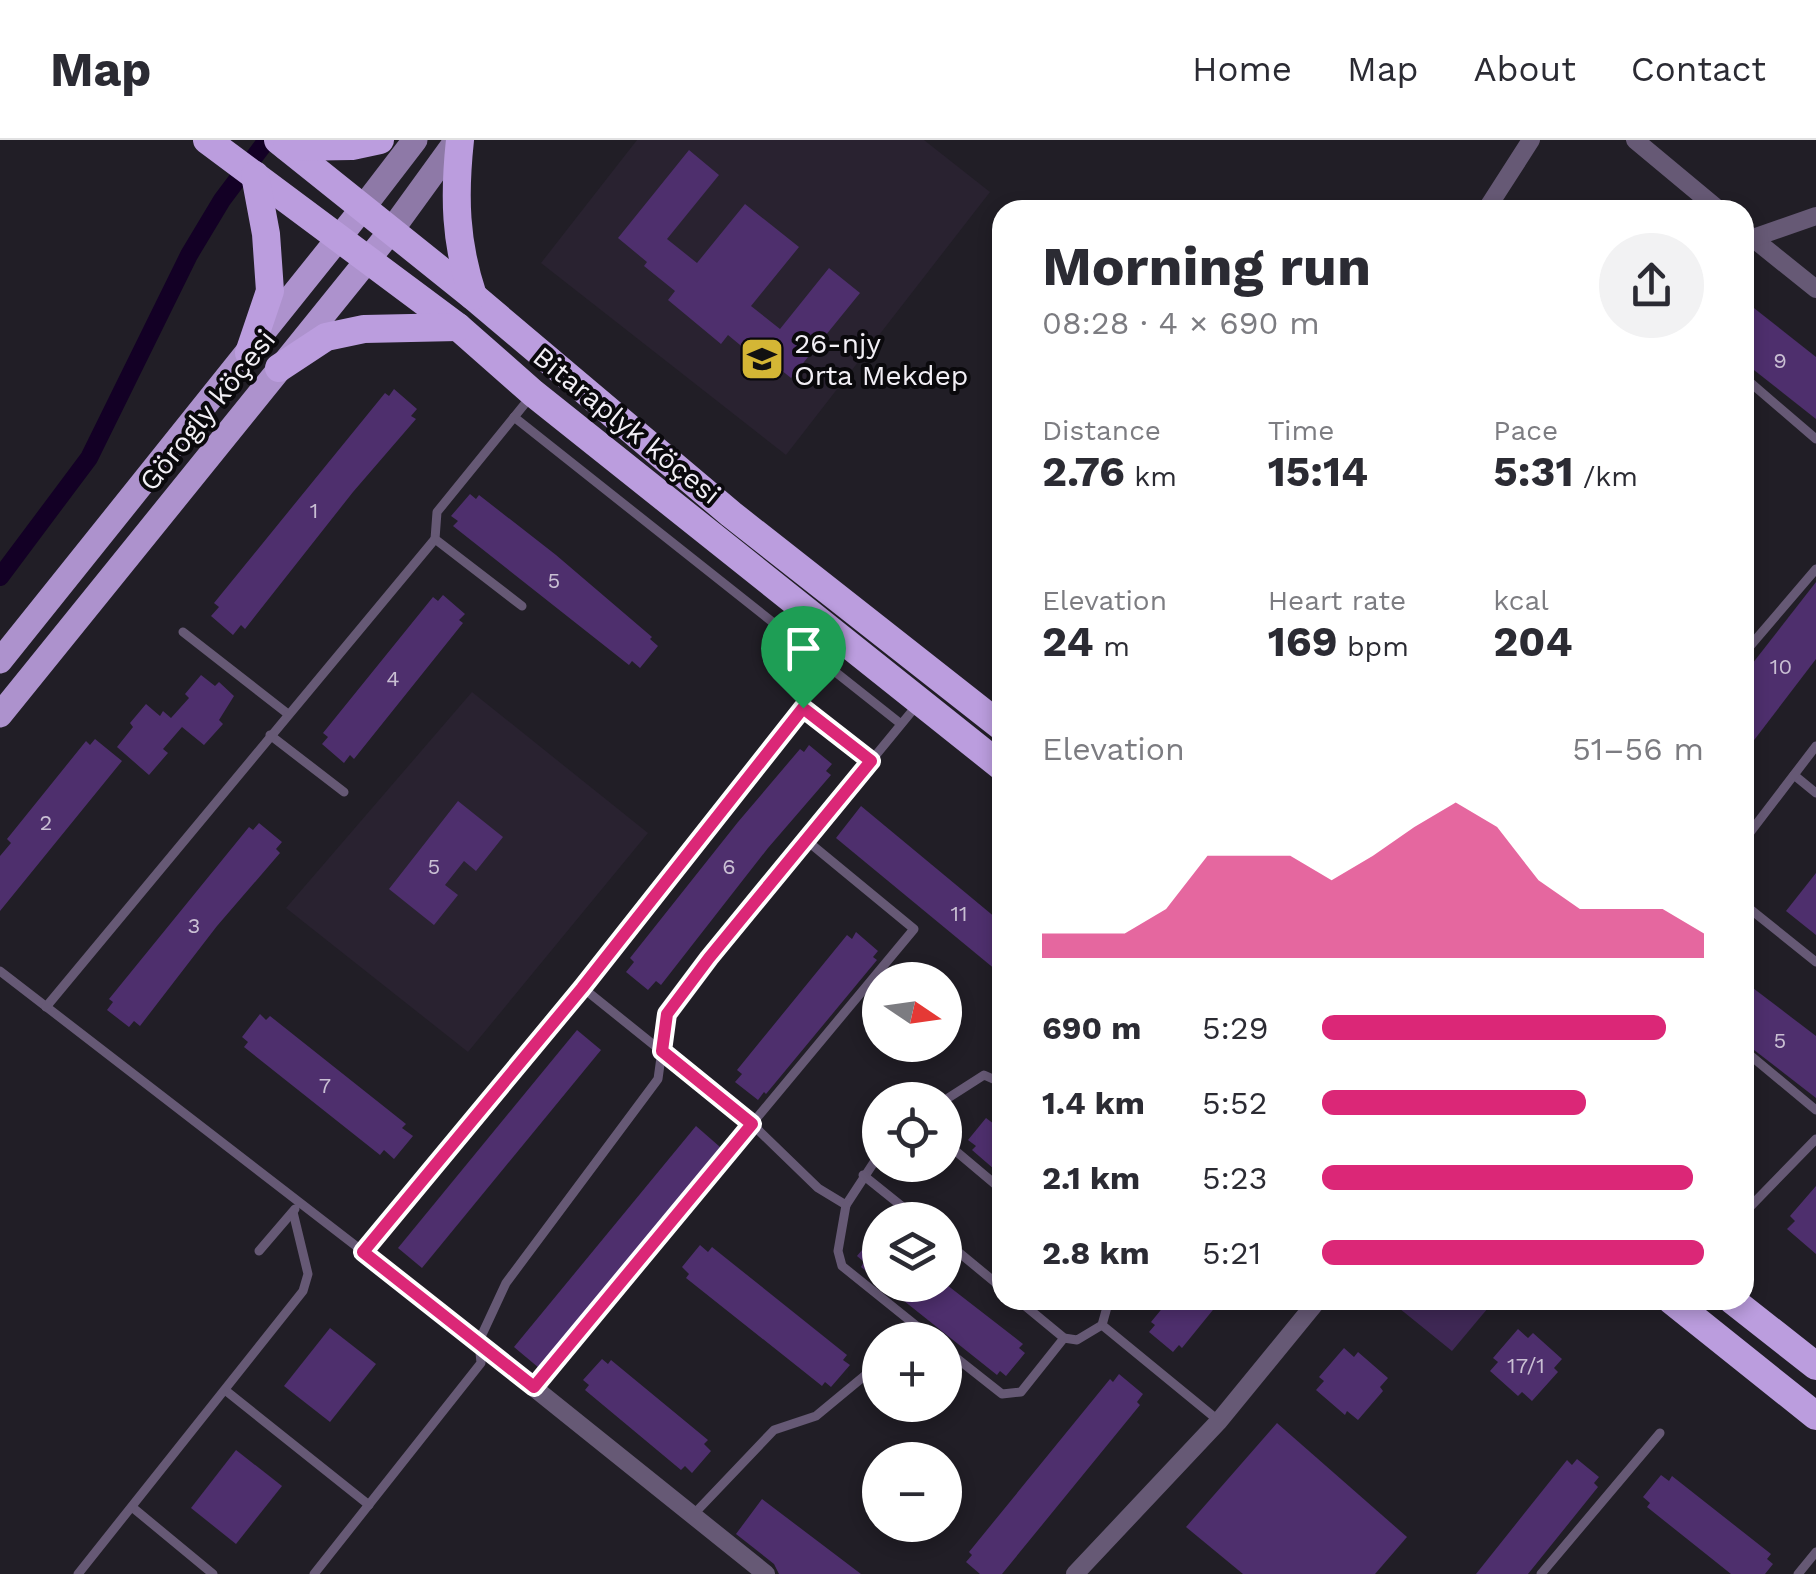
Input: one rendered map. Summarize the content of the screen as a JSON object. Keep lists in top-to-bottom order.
{
  "streets": {
    "highway": ["Bitaraplyk köçesi"],
    "main road": ["Görogly köçesi"]
  },
  "crossings": [
    ["Görogly köçesi", "Bitaraplyk köçesi"]
  ],
  "places": {
    "school or university": ["26-njy Orta Mekdep"]
  },
  "house_numbers": [
    "9",
    "1",
    "5",
    "10",
    "4",
    "2",
    "5",
    "6",
    "11",
    "3",
    "5",
    "7",
    "17/1"
  ],
  "north": "right",
  "page": {
    "header": "Map",
    "nav": [
      "Home",
      "Map",
      "About",
      "Contact"
    ],
    "heading": ["Morning run", "08:28 · 4 × 690 m"],
    "stats": [
      ["Distance", "2.76 km"],
      ["Time", "15:14"],
      ["Pace", "5:31 /km"],
      ["Elevation", "24 m"],
      ["Heart rate", "169 bpm"],
      ["kcal", "204"]
    ],
    "chart": ["Elevation", "51–56 m"],
    "map_buttons": ["+", "−"],
    "list": [
      {
        "name": "690 m",
        "note": "5:29"
      },
      {
        "name": "1.4 km",
        "note": "5:52"
      },
      {
        "name": "2.1 km",
        "note": "5:23"
      },
      {
        "name": "2.8 km",
        "note": "5:21"
      }
    ]
  }
}
